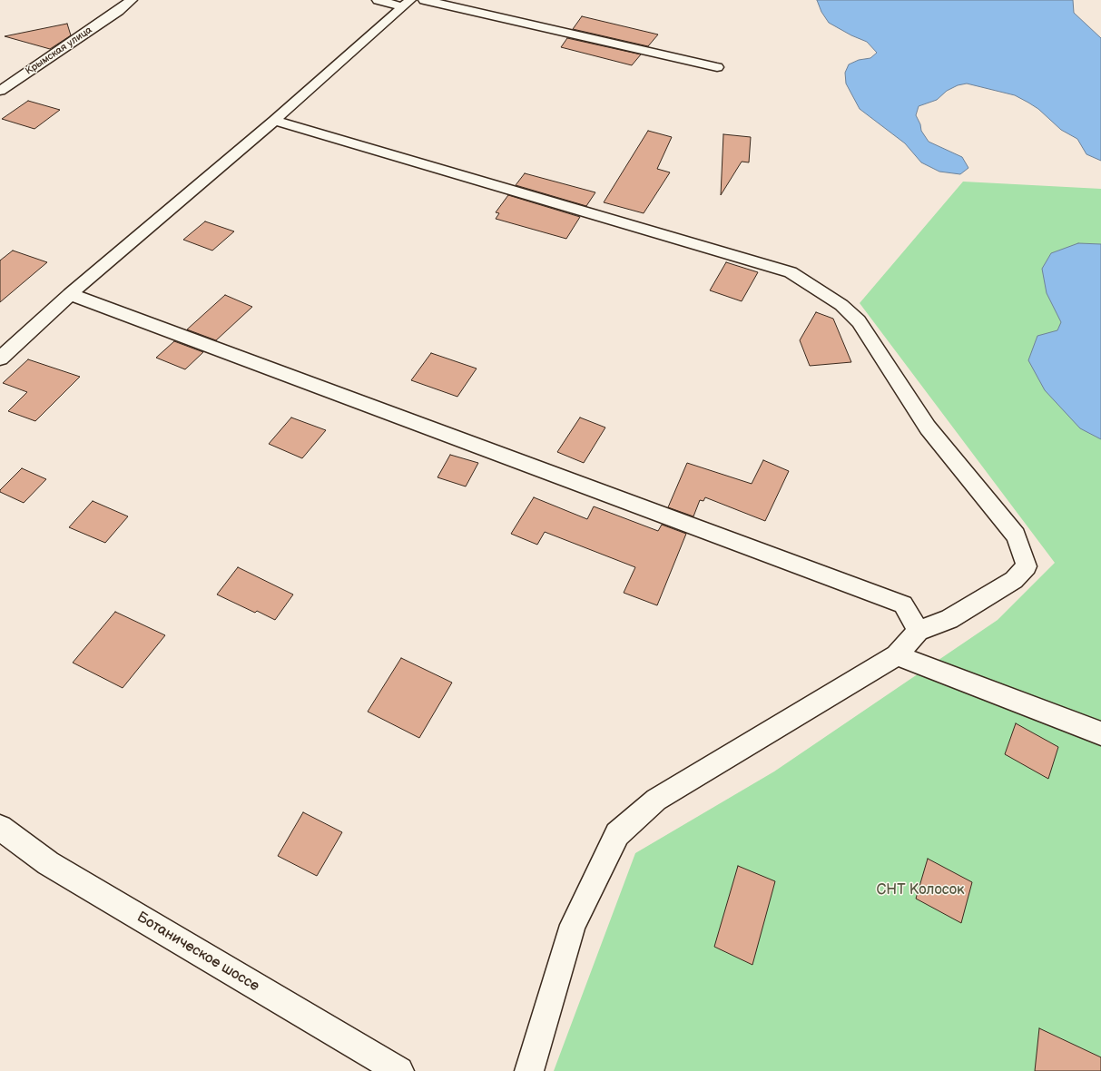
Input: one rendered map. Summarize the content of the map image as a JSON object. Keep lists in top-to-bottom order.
{
  "streets": {
    "street": ["Крымская улица", "Ботаническое шоссе"]
  },
  "parks": ["СНТ Колосок"]
}
